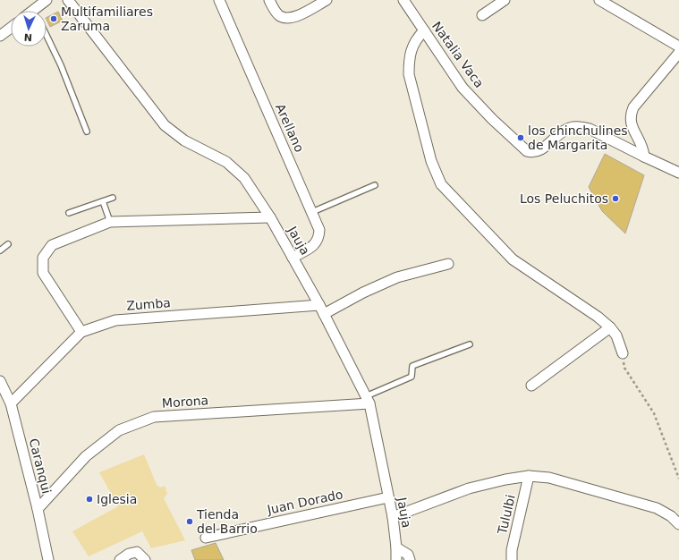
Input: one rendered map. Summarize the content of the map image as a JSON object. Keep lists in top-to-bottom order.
{
  "streets": {
    "street": [
      "Natalia Vaca",
      "Arellano",
      "Jauja",
      "Zumba",
      "Morona",
      "Caranqui",
      "Juan Dorado",
      "Tululbi"
    ]
  },
  "crossings": [
    ["Arellano", "Jauja"],
    ["Jauja", "Zumba"],
    ["Jauja", "Morona"],
    ["Jauja", "Juan Dorado"],
    ["Zumba", "Caranqui"],
    ["Morona", "Caranqui"]
  ],
  "places": [
    "Multifamiliares Zaruma",
    "los chinchulines de Margarita",
    "Los Peluchitos",
    "Iglesia",
    "Tienda del Barrio"
  ],
  "north": "bottom"
}
